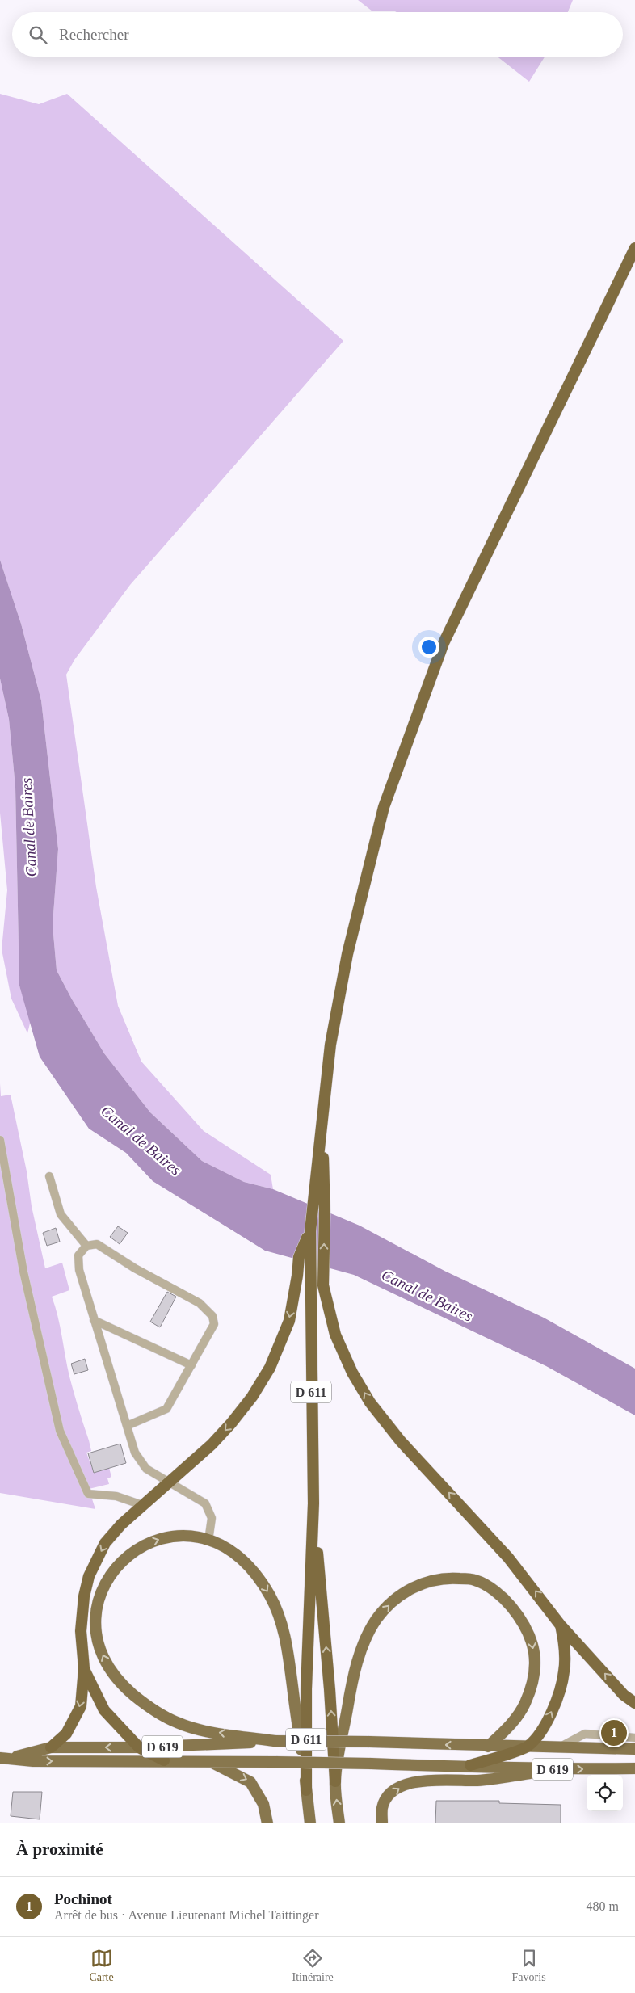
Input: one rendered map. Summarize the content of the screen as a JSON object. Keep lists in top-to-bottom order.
{
  "streets": {
    "highway": ["D 611"],
    "main road": ["D 619"]
  },
  "water": ["Canal de Baires"],
  "page": {
    "search": "Rechercher",
    "pins": "1",
    "heading": "À proximité",
    "list": [
      {
        "mark": "1",
        "name": "Pochinot",
        "note": "Arrêt de bus · Avenue Lieutenant Michel Taittinger",
        "value": "480 m"
      }
    ],
    "nav": ["Carte", "Itinéraire", "Favoris"]
  }
}
